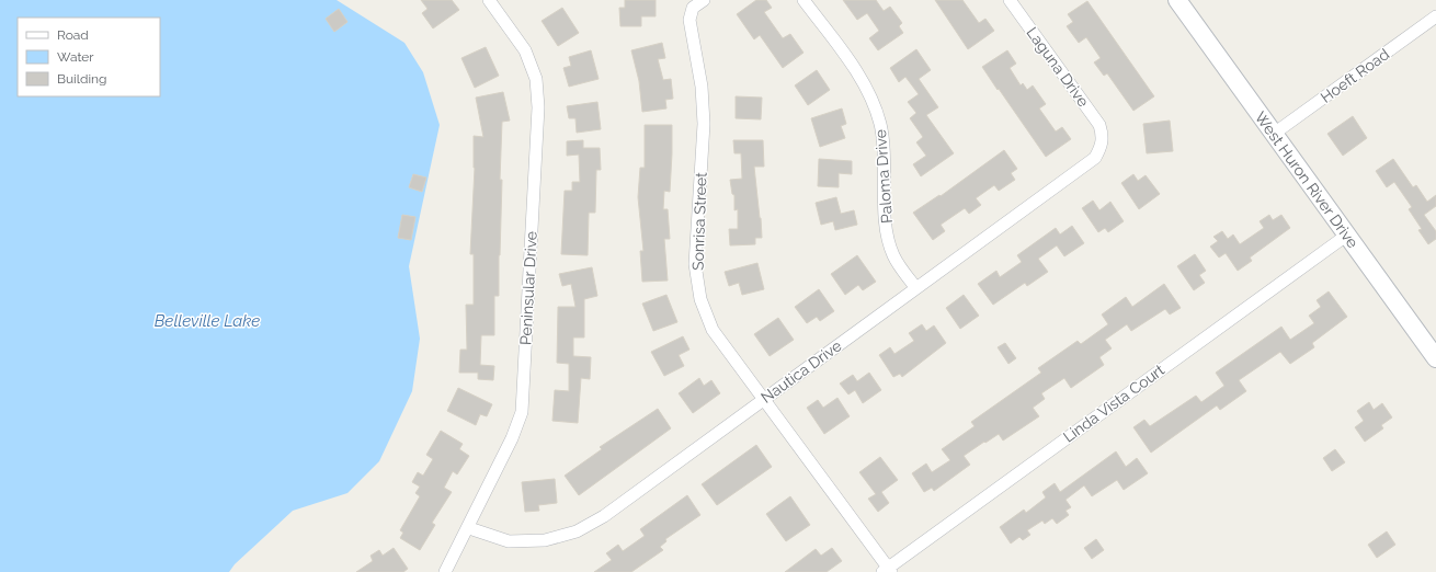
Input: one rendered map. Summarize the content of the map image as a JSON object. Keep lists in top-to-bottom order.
{
  "streets": {
    "main road": ["West Huron River Drive"],
    "street": [
      "Laguna Drive",
      "Hoeft Road",
      "Paloma Drive",
      "Sonrisa Street",
      "Peninsular Drive",
      "Nautica Drive",
      "Linda Vista Court"
    ]
  },
  "crossings": [
    ["Laguna Drive", "Nautica Drive"],
    ["Hoeft Road", "West Huron River Drive"],
    ["Paloma Drive", "Nautica Drive"],
    ["West Huron River Drive", "Linda Vista Court"],
    ["Sonrisa Street", "Nautica Drive"],
    ["Sonrisa Street", "Linda Vista Court"],
    ["Peninsular Drive", "Nautica Drive"]
  ],
  "water": ["Belleville Lake"],
  "legend": ["Road", "Water", "Building"]
}
